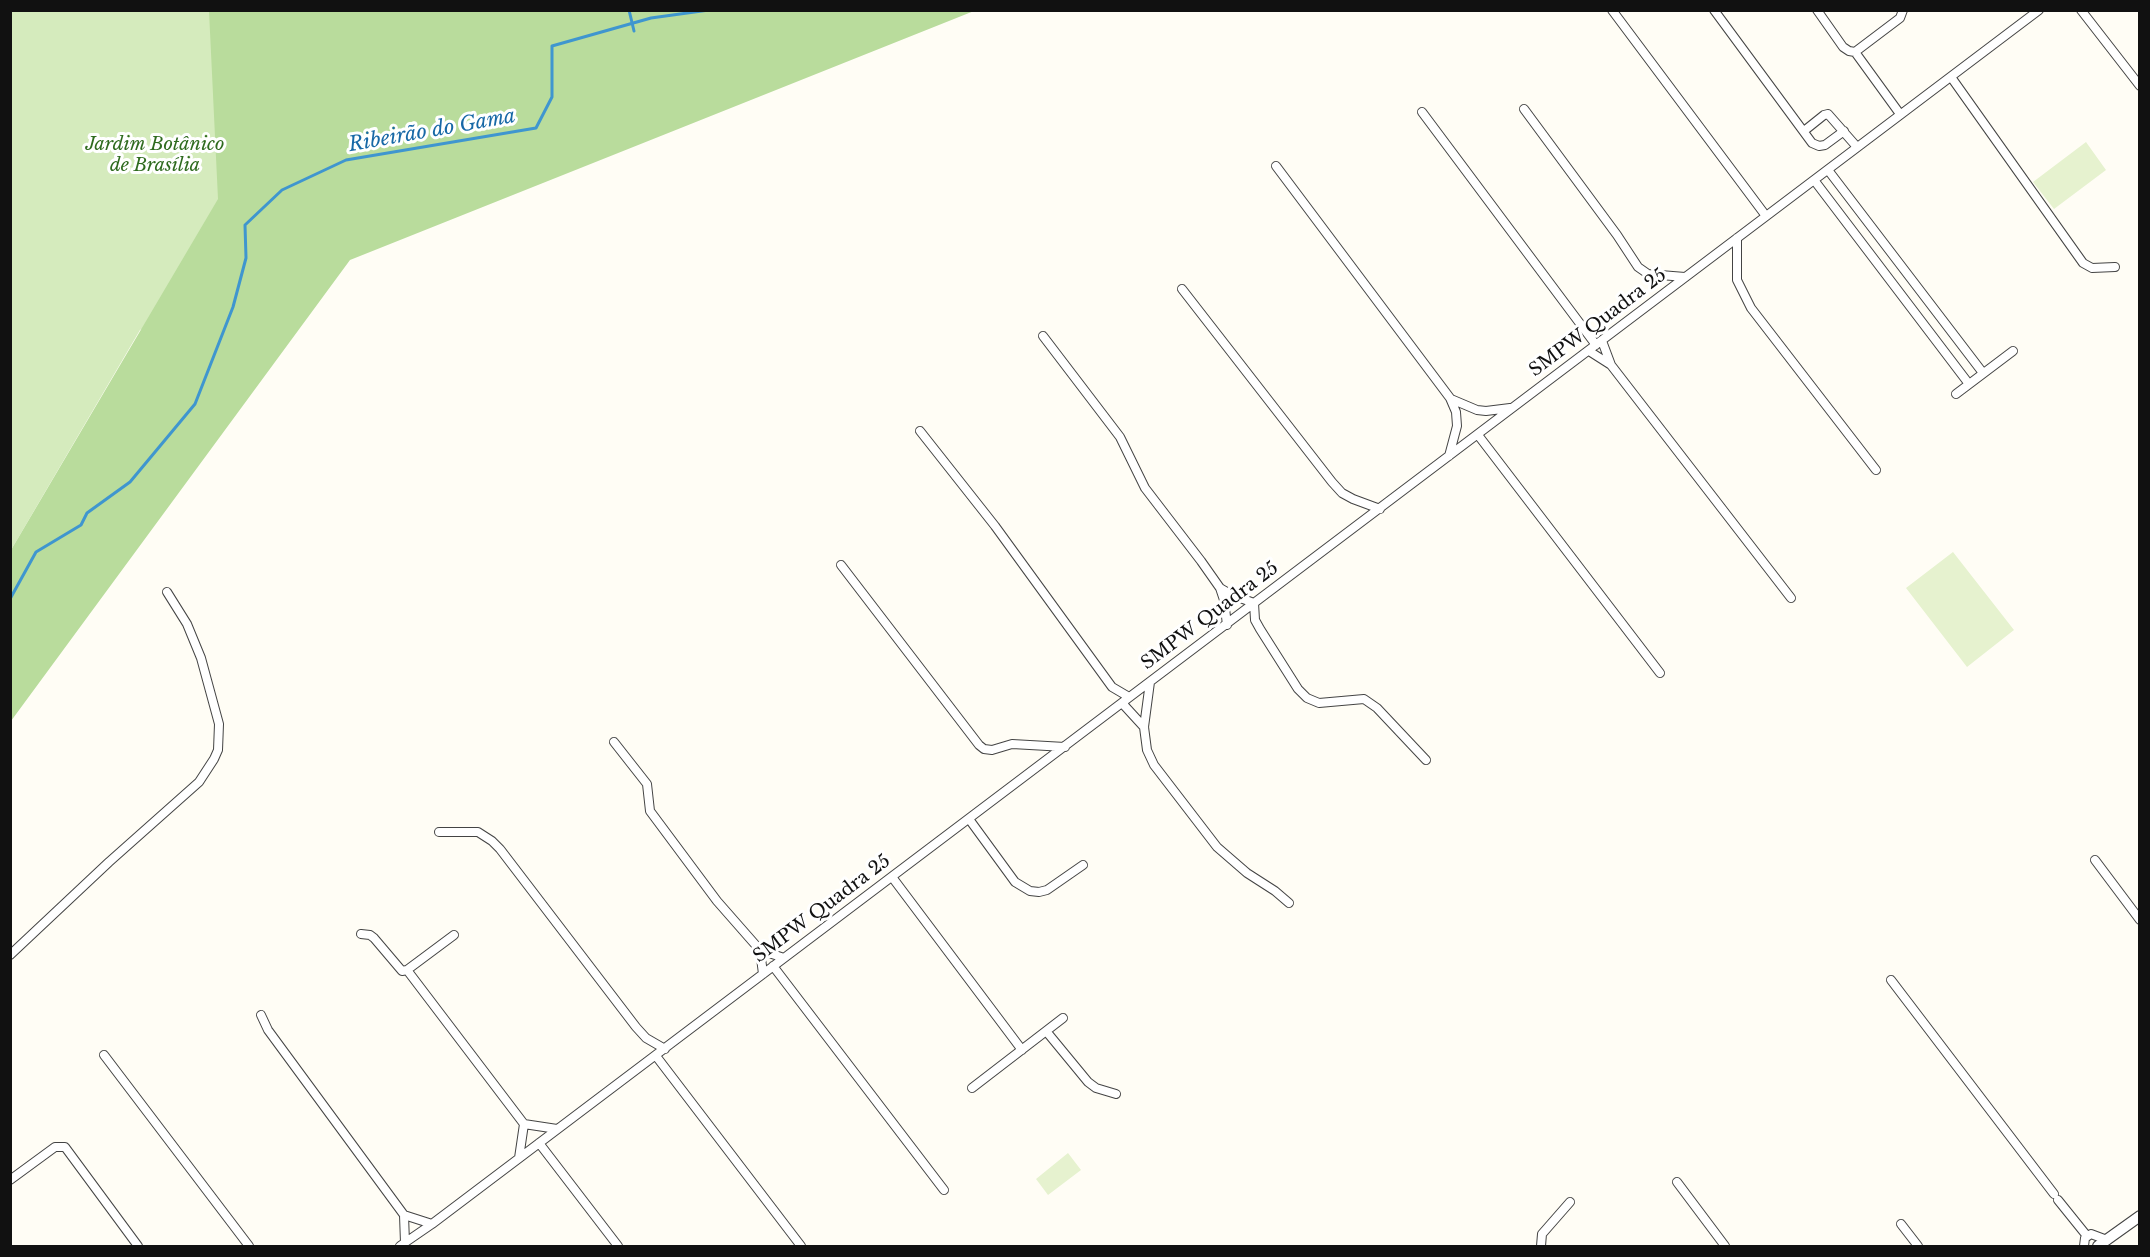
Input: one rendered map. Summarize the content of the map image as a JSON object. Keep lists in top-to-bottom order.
{
  "streets": {
    "street": ["SMPW Quadra 25"]
  },
  "water": ["Ribeirão do Gama"],
  "parks": ["Jardim Botânico de Brasília"]
}
